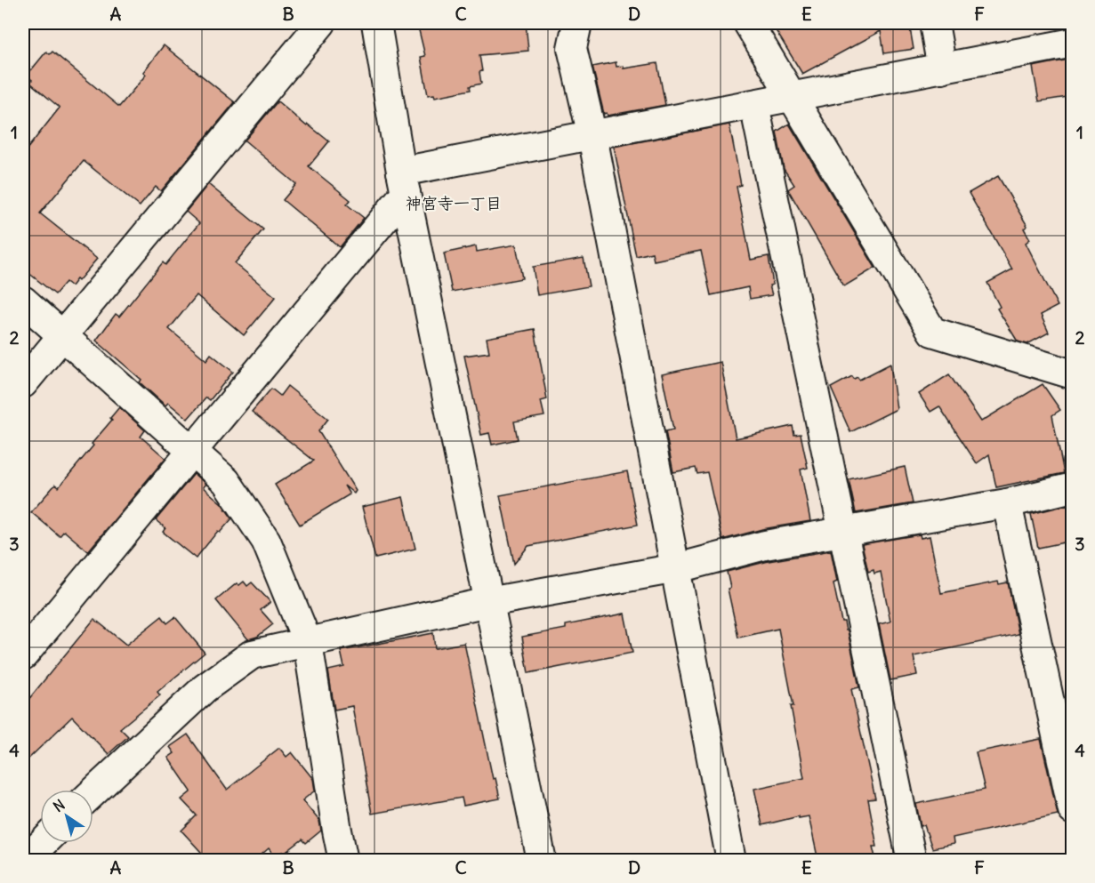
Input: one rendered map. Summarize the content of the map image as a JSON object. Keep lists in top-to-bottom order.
{
  "districts": ["神宮寺一丁目"],
  "north": "top left",
  "grid": {
    "columns": [
      "A",
      "B",
      "C",
      "D",
      "E",
      "F"
    ],
    "rows": [
      "1",
      "2",
      "3",
      "4"
    ]
  }
}
